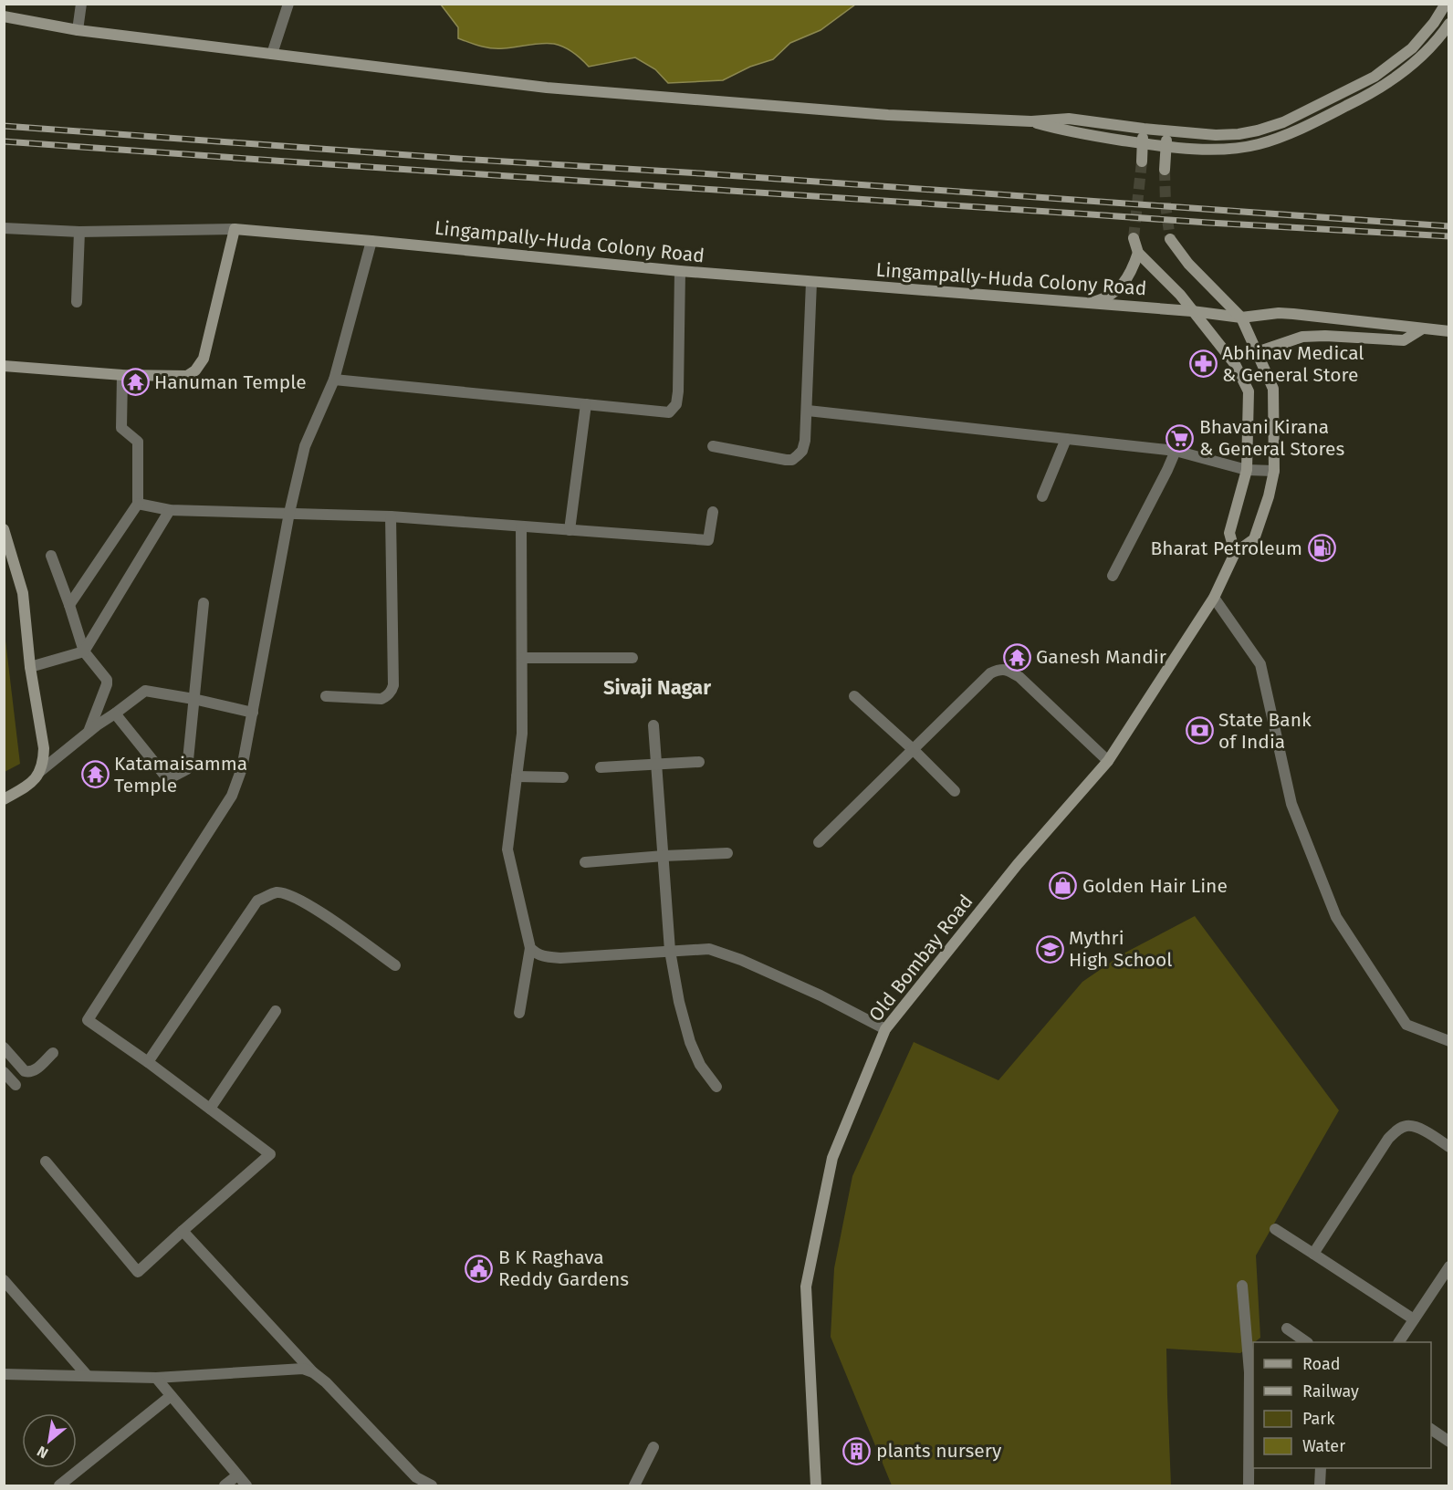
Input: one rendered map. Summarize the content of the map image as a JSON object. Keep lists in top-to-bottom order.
{
  "streets": {
    "street": ["Lingampally-Huda Colony Road", "Old Bombay Road"]
  },
  "crossings": [
    ["Lingampally-Huda Colony Road", "Old Bombay Road"]
  ],
  "districts": ["Sivaji Nagar"],
  "places": {
    "pharmacy": ["Abhinav Medical & General Store"],
    "temple": ["Hanuman Temple", "Ganesh Mandir", "Katamaisamma Temple"],
    "supermarket": ["Bhavani Kirana & General Stores"],
    "fuel station": ["Bharat Petroleum"],
    "bank": ["State Bank of India"],
    "shop": ["Golden Hair Line"],
    "school or university": ["Mythri High School"],
    "public building": ["B K Raghava Reddy Gardens"],
    "building": ["plants nursery"]
  },
  "legend": [
    "Road",
    "Railway",
    "Park",
    "Water"
  ],
  "north": "bottom left"
}
